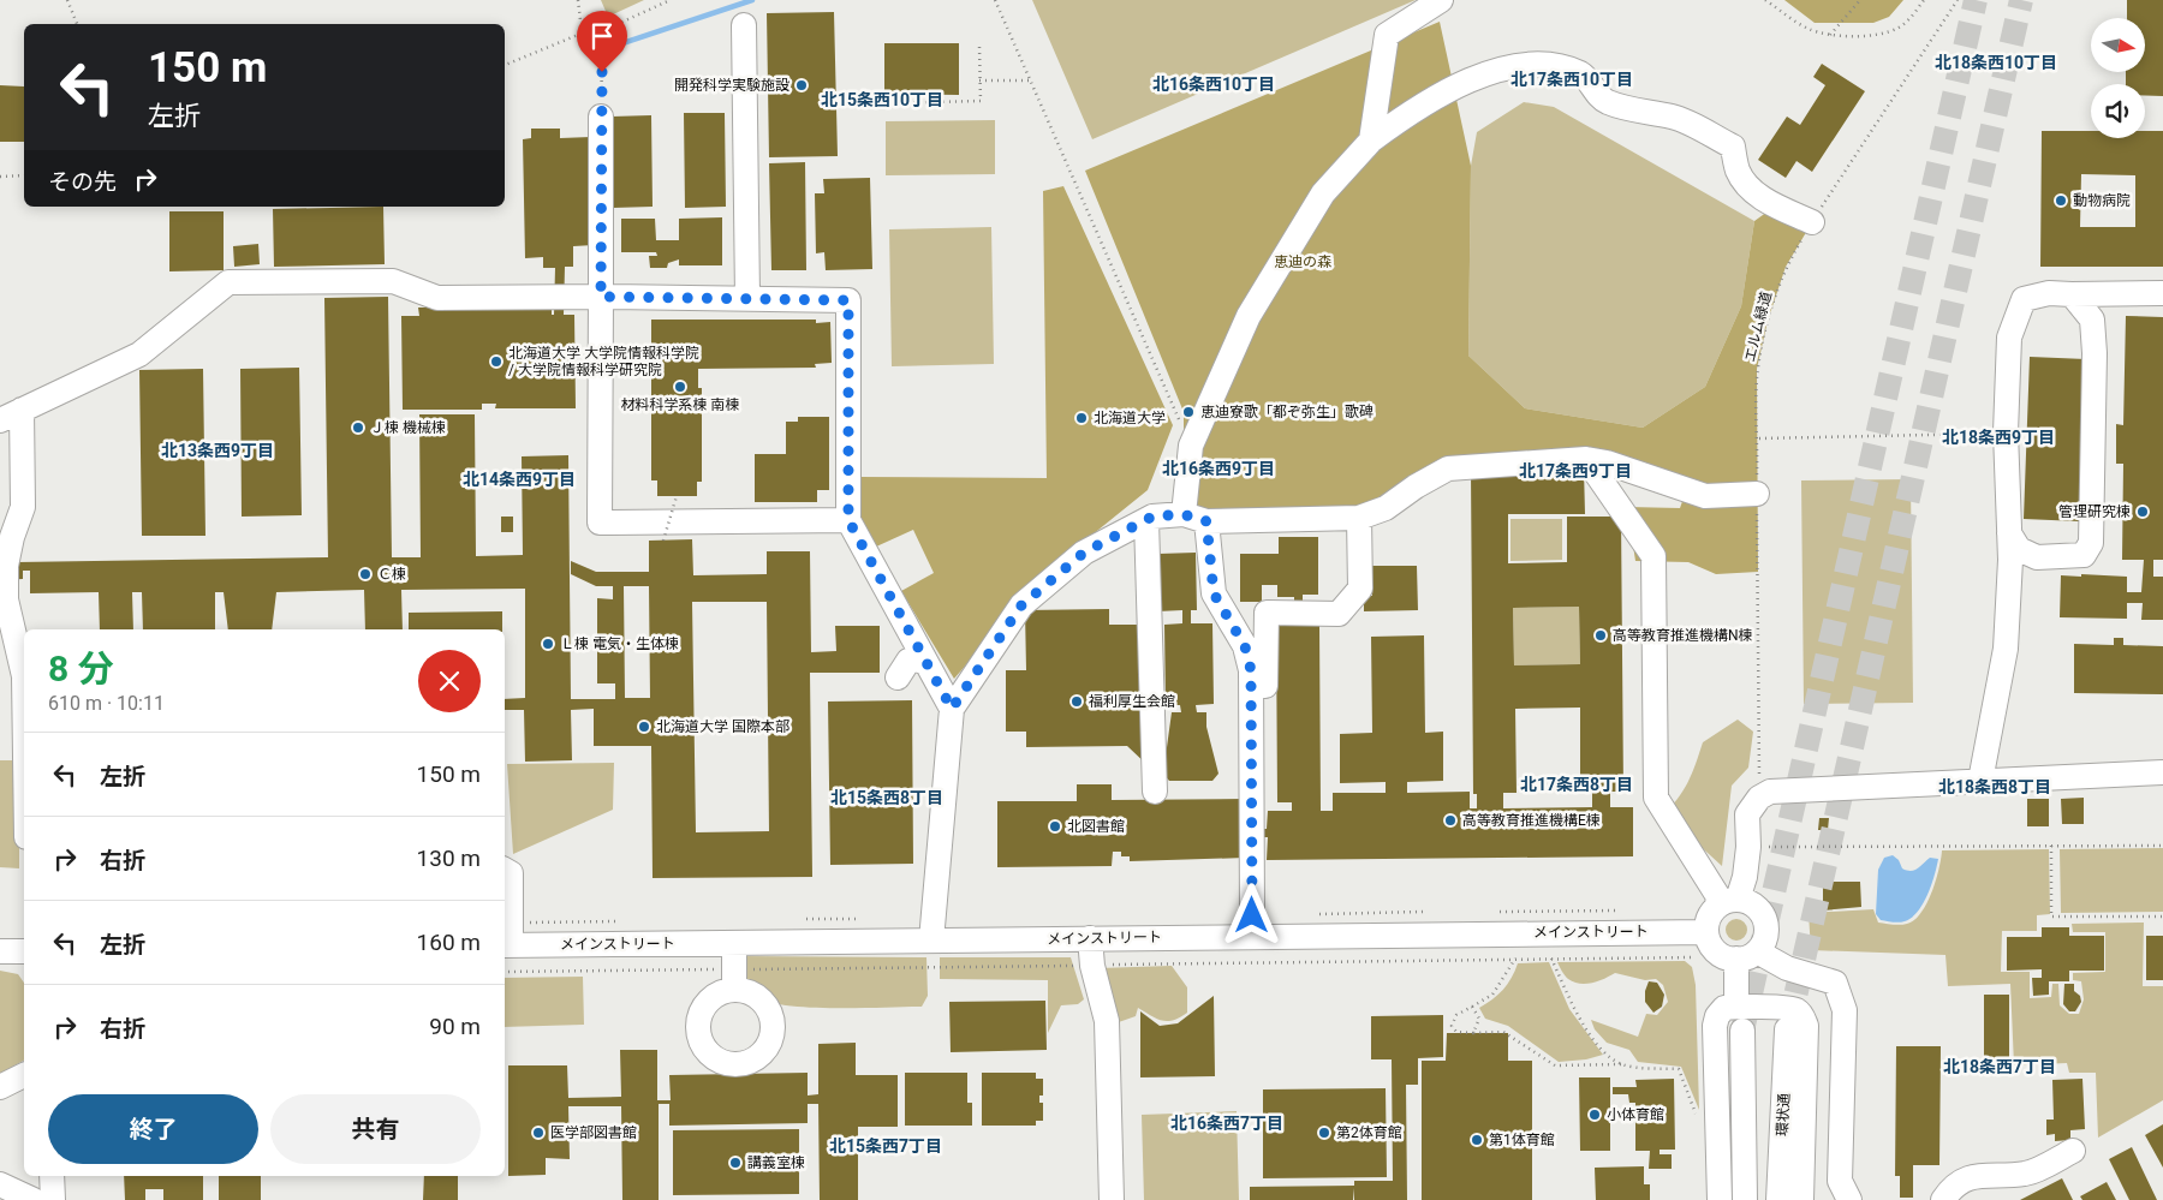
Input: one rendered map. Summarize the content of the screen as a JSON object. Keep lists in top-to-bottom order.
{
  "streets": {
    "street": ["メインストリート", "環状通"],
    "path": ["エルム緑道"]
  },
  "districts": [
    "北18条西10丁目",
    "北17条西10丁目",
    "北16条西10丁目",
    "北15条西10丁目",
    "北18条西9丁目",
    "北13条西9丁目",
    "北16条西9丁目",
    "北17条西9丁目",
    "北14条西9丁目",
    "北17条西8丁目",
    "北18条西8丁目",
    "北15条西8丁目",
    "北18条西7丁目",
    "北16条西7丁目",
    "北15条西7丁目"
  ],
  "parks": ["恵迪の森"],
  "places": [
    "開発科学実験施設",
    "動物病院",
    "北海道大学 大学院情報科学院 / 大学院情報科学研究院",
    "材料科学系棟 南棟",
    "恵迪寮歌「都ぞ弥生」歌碑",
    "北海道大学",
    "Ｊ棟 機械棟",
    "管理研究棟",
    "Ｃ棟",
    "高等教育推進機構N棟",
    "Ｌ棟 電気・生体棟",
    "福利厚生会館",
    "北海道大学 国際本部",
    "高等教育推進機構E棟",
    "北図書館",
    "小体育館",
    "医学部図書館",
    "第2体育館",
    "第1体育館",
    "講義室棟"
  ],
  "north": "right",
  "page": {
    "turn": ["150 m", "左折"],
    "then": "その先",
    "heading": ["8 分", "610 m · 10:11"],
    "list": [
      {
        "name": "左折",
        "value": "150 m"
      },
      {
        "name": "右折",
        "value": "130 m"
      },
      {
        "name": "左折",
        "value": "160 m"
      },
      {
        "name": "右折",
        "value": "90 m"
      }
    ],
    "buttons": ["終了", "共有"]
  }
}
